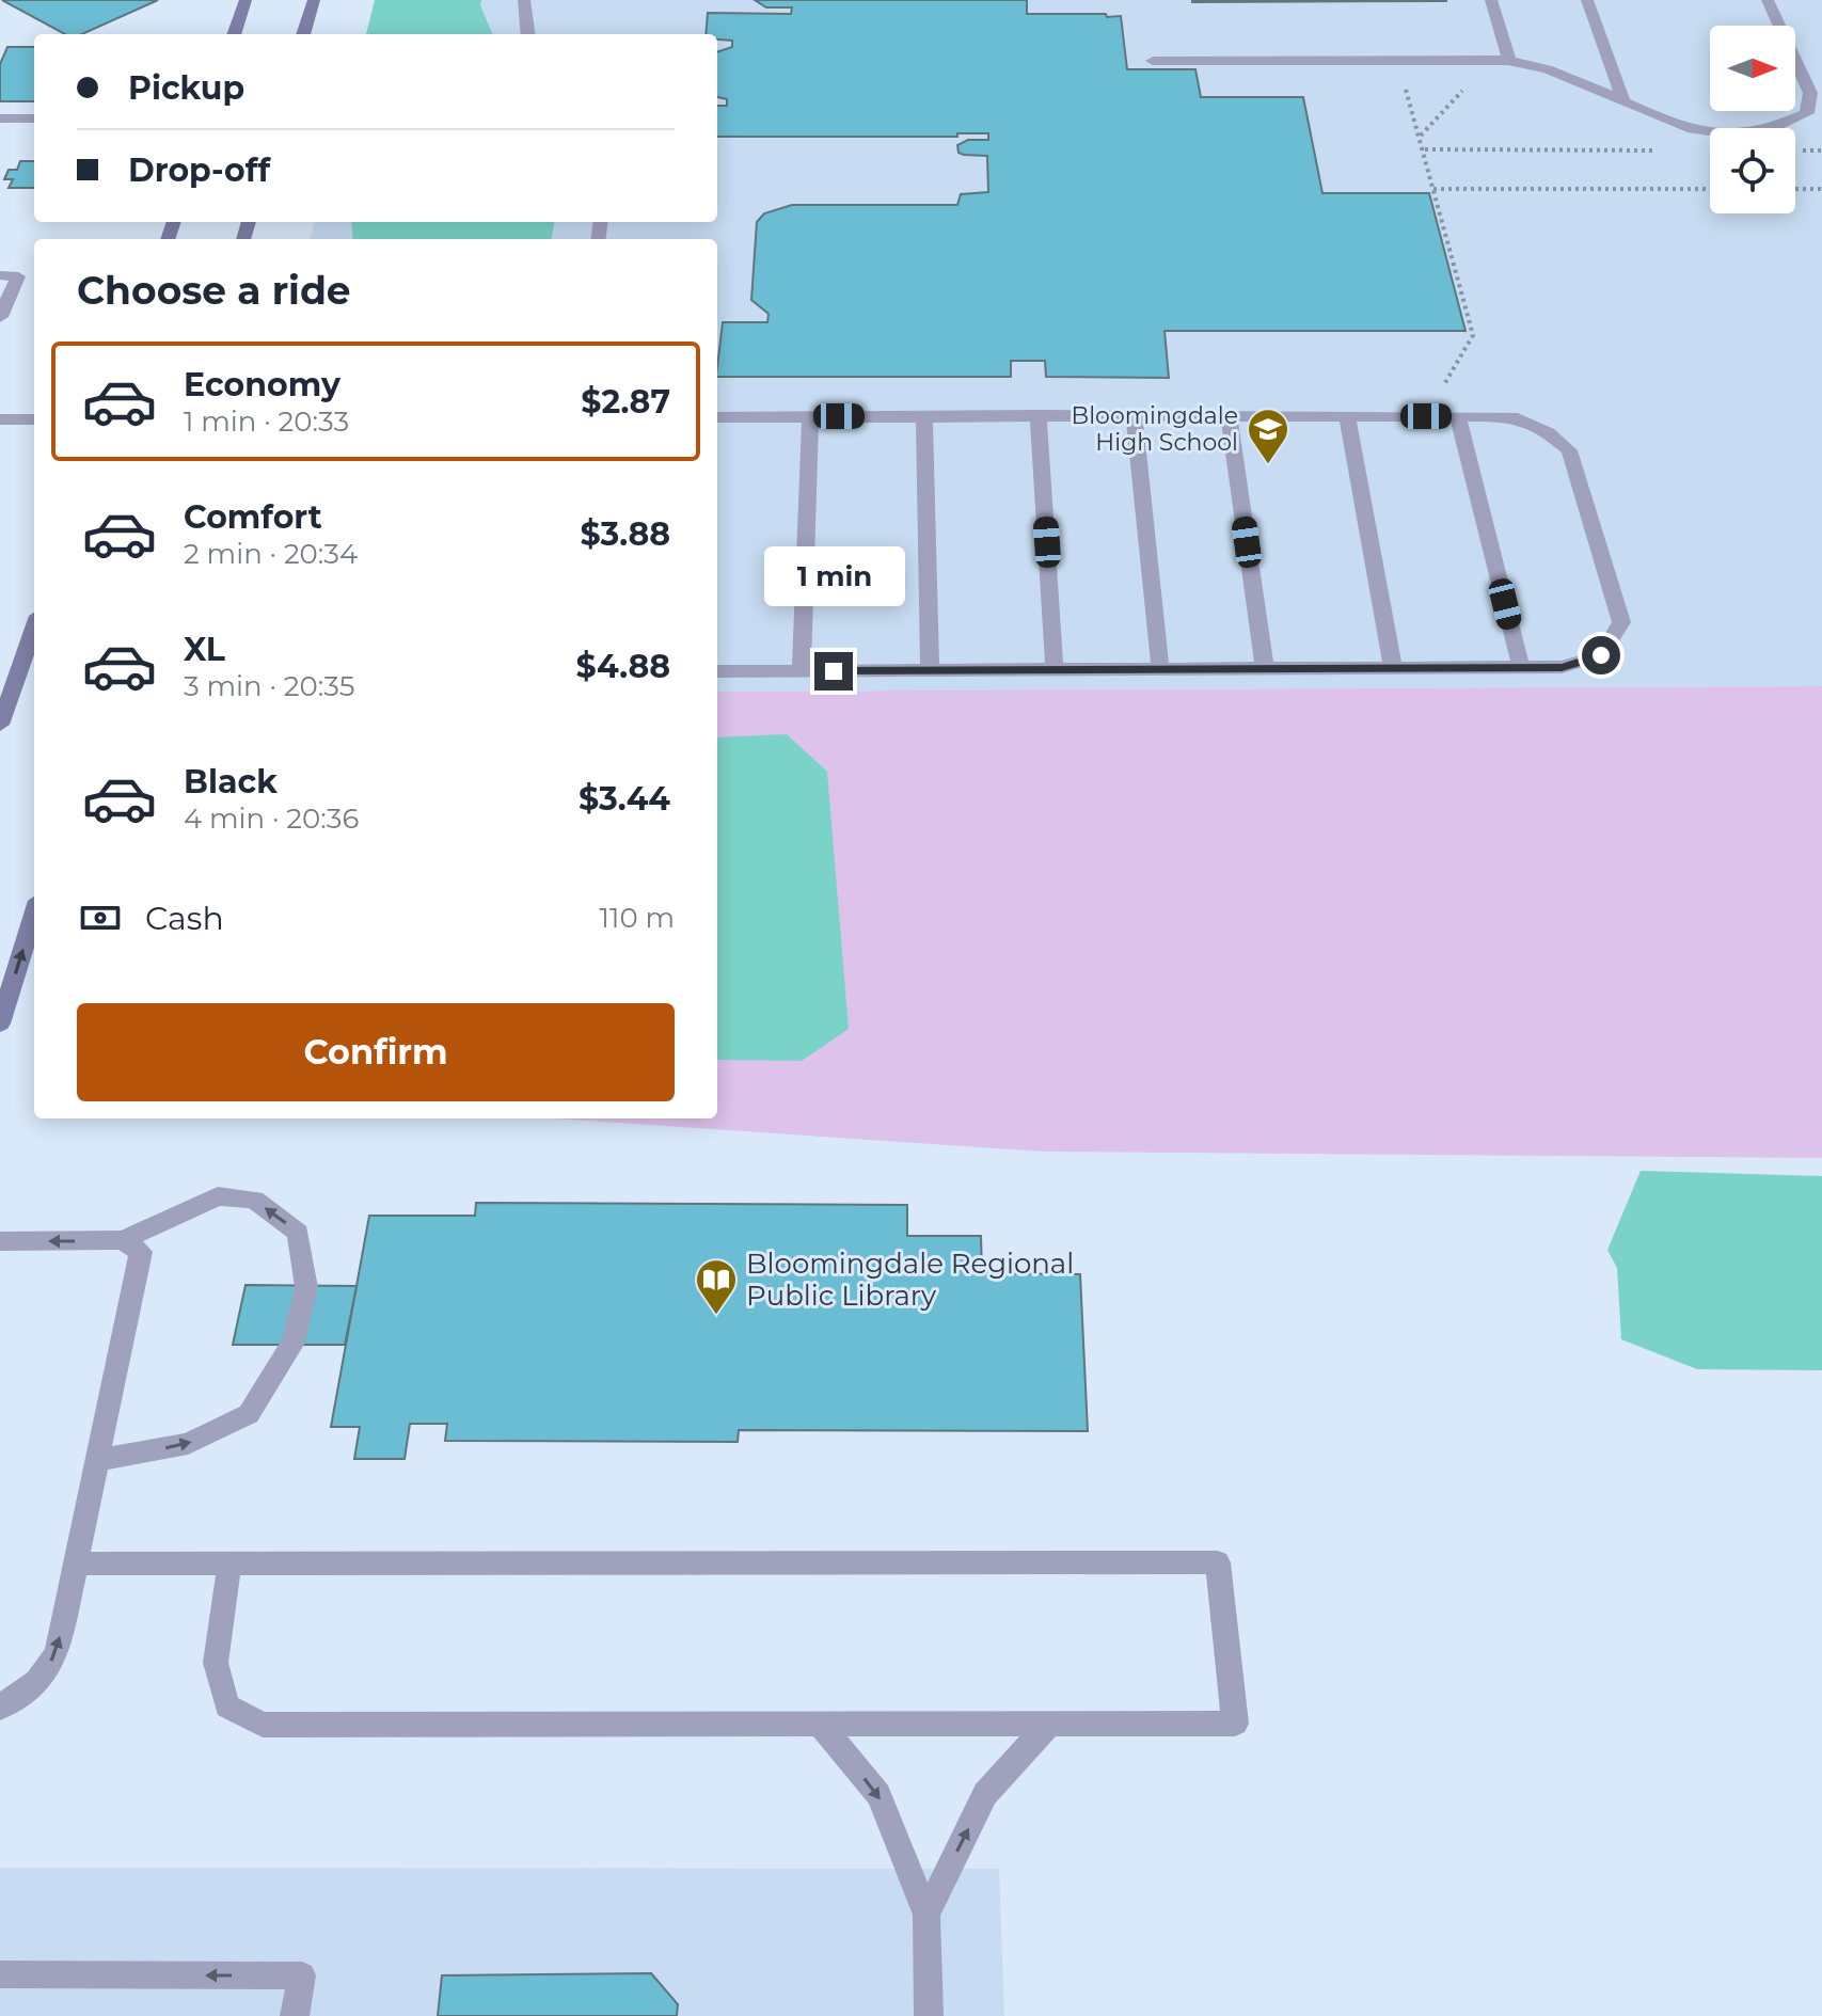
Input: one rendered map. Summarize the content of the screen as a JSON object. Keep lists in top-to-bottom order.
{
  "places": {
    "school or university": ["Bloomingdale High School"],
    "library": ["Bloomingdale Regional Public Library"]
  },
  "north": "right",
  "page": {
    "banner": ["Pickup", "Drop-off"],
    "heading": "Choose a ride",
    "list": [
      {
        "name": "Economy",
        "note": "1 min · 20:33",
        "value": "$2.87"
      },
      {
        "name": "Comfort",
        "note": "2 min · 20:34",
        "value": "$3.88"
      },
      {
        "name": "XL",
        "note": "3 min · 20:35",
        "value": "$4.88"
      },
      {
        "name": "Black",
        "note": "4 min · 20:36",
        "value": "$3.44"
      }
    ],
    "bubble": "1 min",
    "pay": ["Cash", "110 m"],
    "buttons": "Confirm"
  }
}
